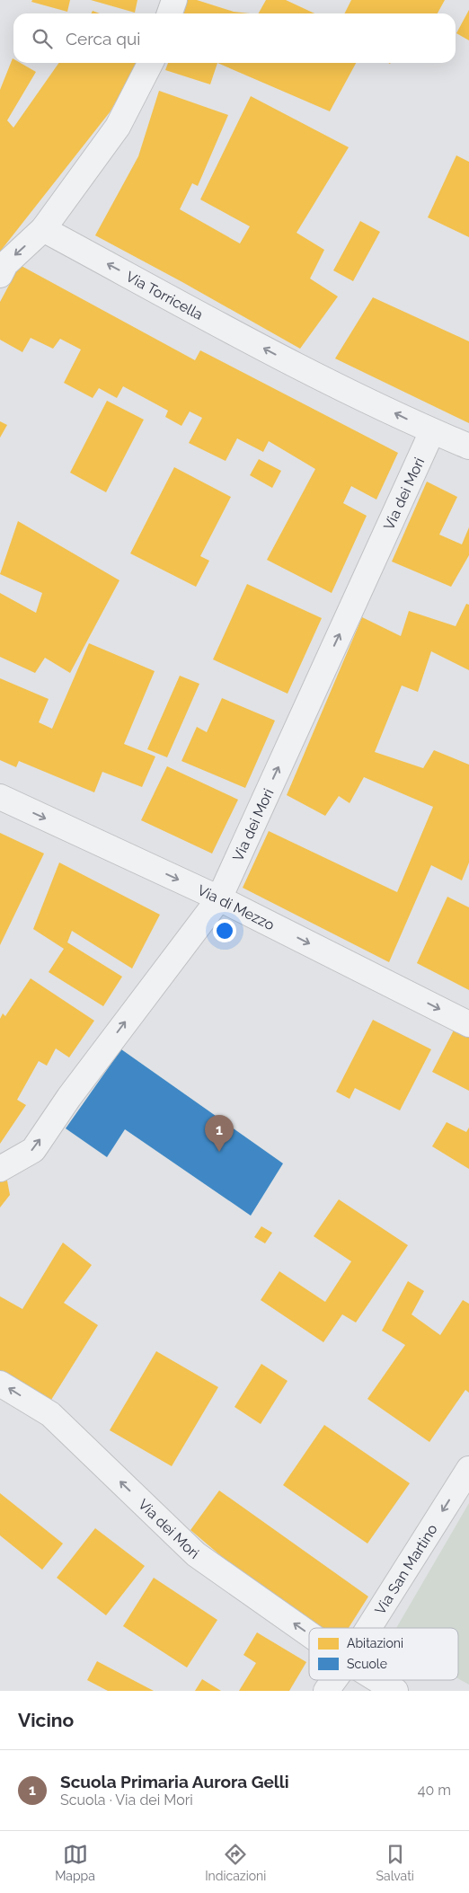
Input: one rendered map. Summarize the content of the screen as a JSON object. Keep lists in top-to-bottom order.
{
  "streets": {
    "street": [
      "Via Torricella",
      "Via dei Mori",
      "Via di Mezzo",
      "Via San Martino"
    ]
  },
  "crossings": [
    ["Via Torricella", "Via dei Mori"],
    ["Via dei Mori", "Via di Mezzo"]
  ],
  "one_way": ["Via Torricella", "Via di Mezzo", "Via San Martino"],
  "legend": ["Abitazioni", "Scuole"],
  "page": {
    "search": "Cerca qui",
    "pins": "1",
    "heading": "Vicino",
    "list": [
      {
        "mark": "1",
        "name": "Scuola Primaria Aurora Gelli",
        "note": "Scuola · Via dei Mori",
        "value": "40 m"
      }
    ],
    "nav": ["Mappa", "Indicazioni", "Salvati"]
  }
}
